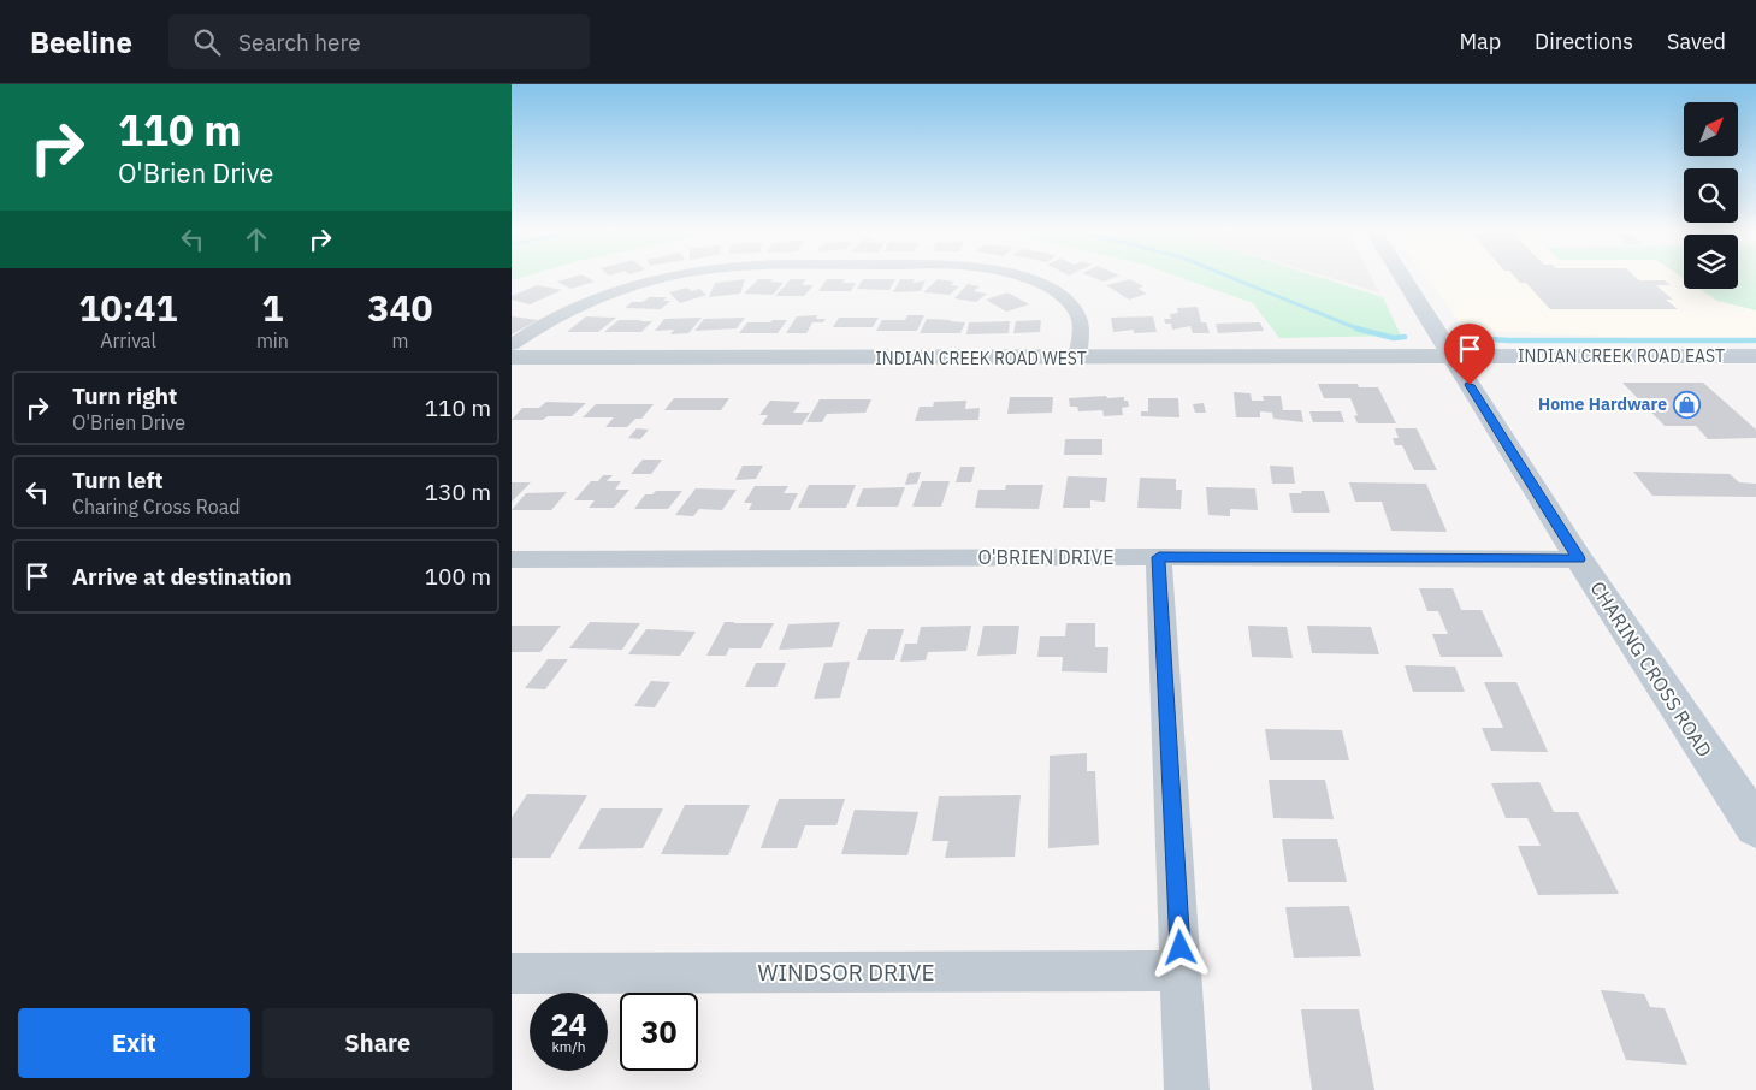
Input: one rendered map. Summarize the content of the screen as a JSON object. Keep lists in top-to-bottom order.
{
  "streets": {
    "main road": ["INDIAN CREEK ROAD EAST", "CHARING CROSS ROAD"],
    "street": ["INDIAN CREEK ROAD WEST", "O'BRIEN DRIVE", "WINDSOR DRIVE"]
  },
  "crossings": [
    ["INDIAN CREEK ROAD EAST", "INDIAN CREEK ROAD WEST"],
    ["INDIAN CREEK ROAD EAST", "CHARING CROSS ROAD"],
    ["INDIAN CREEK ROAD WEST", "CHARING CROSS ROAD"],
    ["O'BRIEN DRIVE", "CHARING CROSS ROAD"]
  ],
  "places": {
    "shop": ["Home Hardware"]
  },
  "north": "top right",
  "page": {
    "header": "Beeline",
    "search": "Search here",
    "nav": ["Map", "Directions", "Saved"],
    "turn": ["110 m", "O'Brien Drive"],
    "eta": [
      "10:41",
      "Arrival",
      "1",
      "min",
      "340",
      "m"
    ],
    "list": [
      {
        "name": "Turn right",
        "note": "O'Brien Drive",
        "value": "110 m"
      },
      {
        "name": "Turn left",
        "note": "Charing Cross Road",
        "value": "130 m"
      },
      {
        "name": "Arrive at destination",
        "value": "100 m"
      }
    ],
    "speed": "24 km/h",
    "limit": "30",
    "buttons": ["Exit", "Share"]
  }
}
